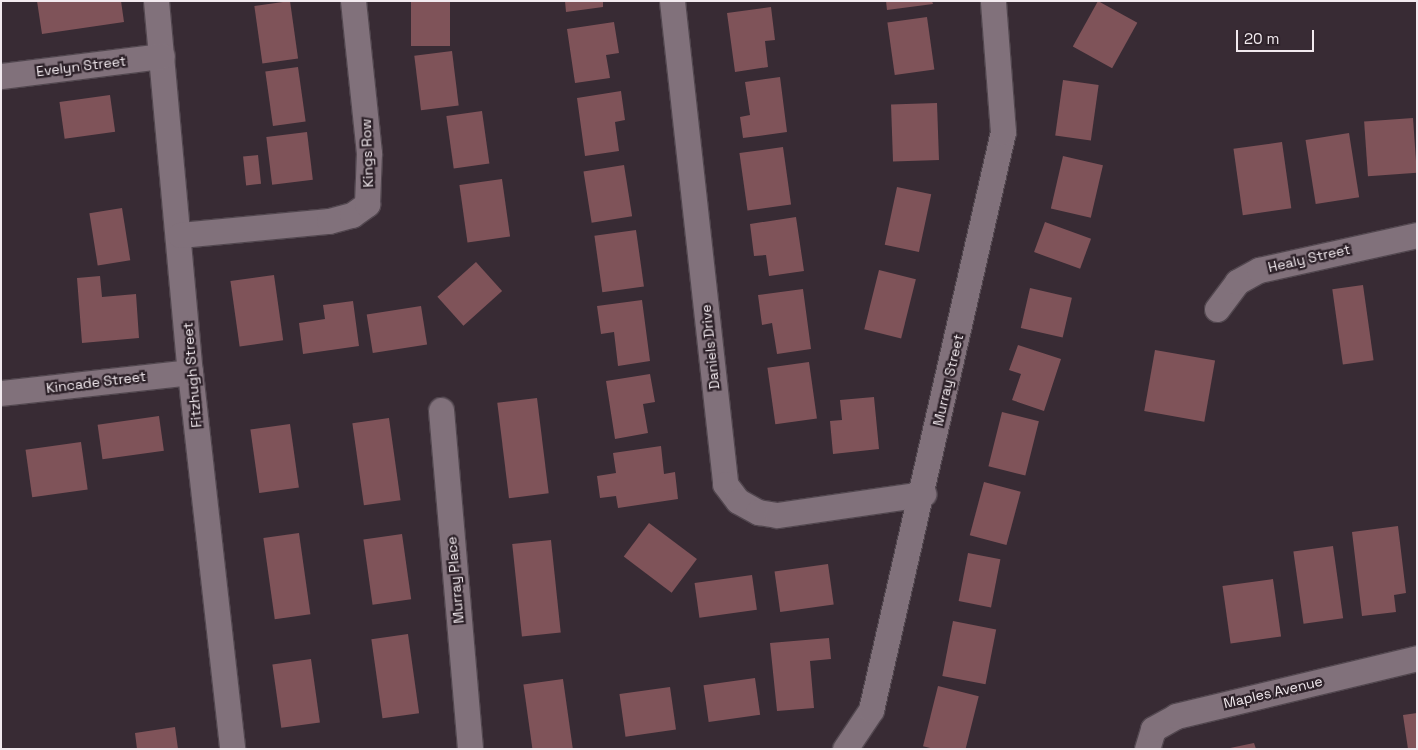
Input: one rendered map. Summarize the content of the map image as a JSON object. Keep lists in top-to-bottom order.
{
  "streets": {
    "street": [
      "Evelyn Street",
      "Kings Row",
      "Healy Street",
      "Daniels Drive",
      "Fitzhugh Street",
      "Murray Street",
      "Kincade Street",
      "Murray Place",
      "Maples Avenue"
    ]
  },
  "crossings": [
    ["Evelyn Street", "Fitzhugh Street"],
    ["Kings Row", "Fitzhugh Street"],
    ["Daniels Drive", "Murray Street"],
    ["Fitzhugh Street", "Kincade Street"]
  ],
  "scale_bar": "20 m"
}
